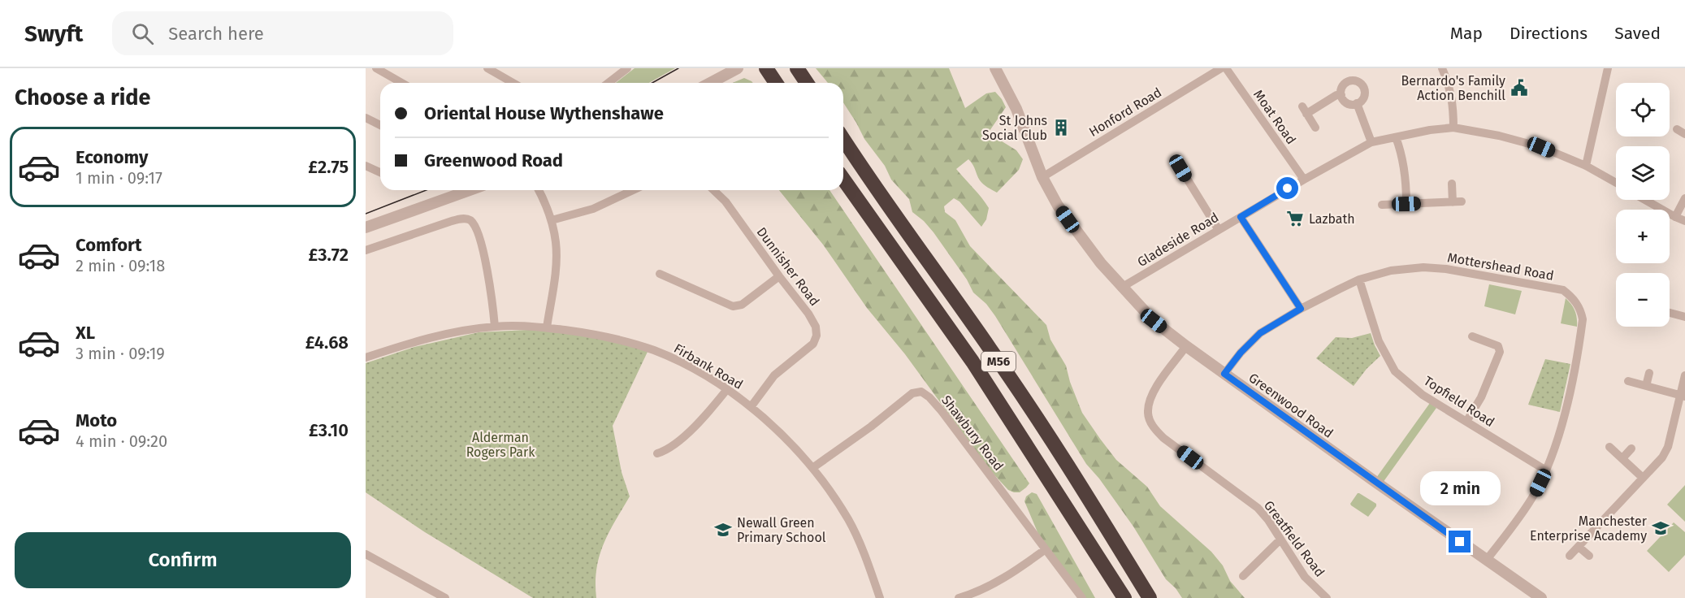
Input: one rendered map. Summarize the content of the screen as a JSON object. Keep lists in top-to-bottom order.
{
  "streets": {
    "highway": ["M56"],
    "street": [
      "Honford Road",
      "Moat Road",
      "Gladeside Road",
      "Dunnisher Road",
      "Mottershead Road",
      "Firbank Road",
      "Topfield Road",
      "Greenwood Road",
      "Shawbury Road",
      "Greatfield Road"
    ]
  },
  "crossings": [
    ["Honford Road", "Greenwood Road"],
    ["Moat Road", "Gladeside Road"],
    ["Gladeside Road", "Greenwood Road"],
    ["Dunnisher Road", "Firbank Road"],
    ["Mottershead Road", "Topfield Road"],
    ["Mottershead Road", "Greenwood Road"],
    ["Firbank Road", "Shawbury Road"],
    ["Greenwood Road", "Greatfield Road"]
  ],
  "parks": ["Alderman Rogers Park"],
  "places": {
    "public building": ["Bernardo's Family Action Benchill"],
    "building": ["St Johns Social Club"],
    "supermarket": ["Lazbath"],
    "school or university": ["Manchester Enterprise Academy", "Newall Green Primary School"]
  },
  "page": {
    "header": "Swyft",
    "search": "Search here",
    "nav": ["Map", "Directions", "Saved"],
    "heading": "Choose a ride",
    "map_buttons": ["+", "−"],
    "banner": ["Oriental House Wythenshawe", "Greenwood Road"],
    "list": [
      {
        "name": "Economy",
        "note": "1 min · 09:17",
        "value": "£2.75"
      },
      {
        "name": "Comfort",
        "note": "2 min · 09:18",
        "value": "£3.72"
      },
      {
        "name": "XL",
        "note": "3 min · 09:19",
        "value": "£4.68"
      },
      {
        "name": "Moto",
        "note": "4 min · 09:20",
        "value": "£3.10"
      }
    ],
    "bubble": "2 min",
    "buttons": "Confirm"
  }
}
